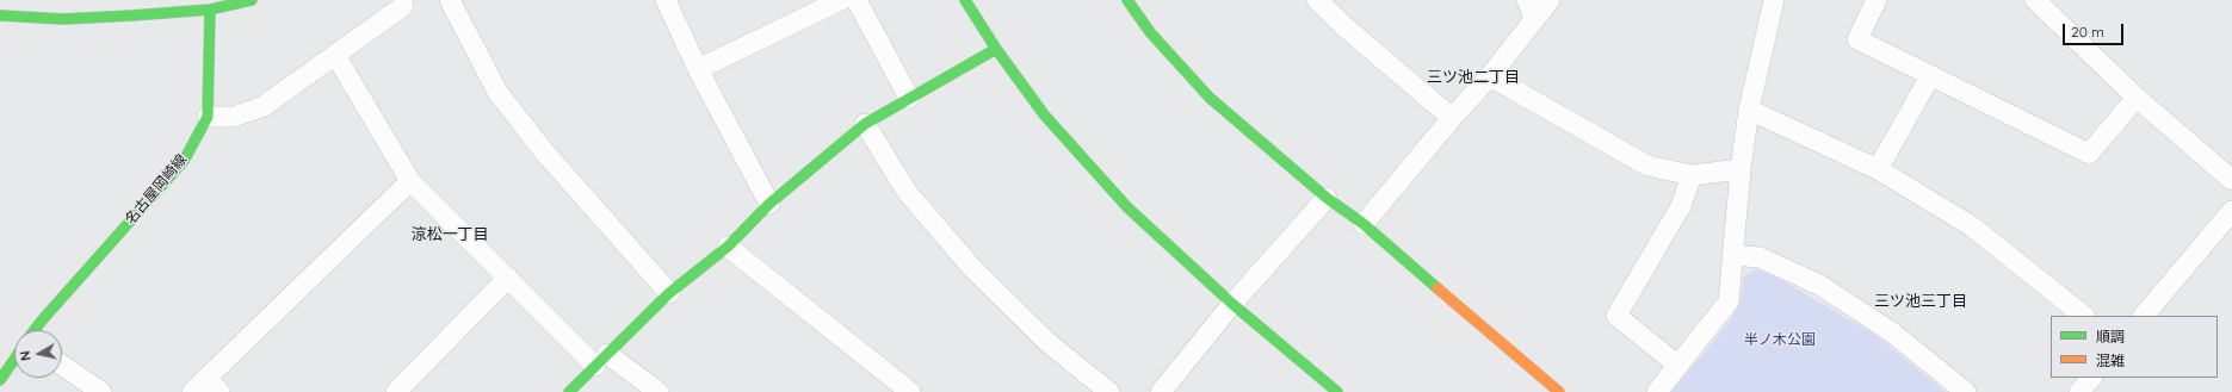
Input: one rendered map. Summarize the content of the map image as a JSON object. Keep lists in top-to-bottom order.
{
  "streets": {
    "street": ["名古屋岡崎線"]
  },
  "districts": ["三ツ池二丁目", "涼松一丁目", "三ツ池三丁目"],
  "parks": ["半ノ木公園"],
  "legend": ["順調", "混雑"],
  "scale_bar": "20 m",
  "north": "left"
}
